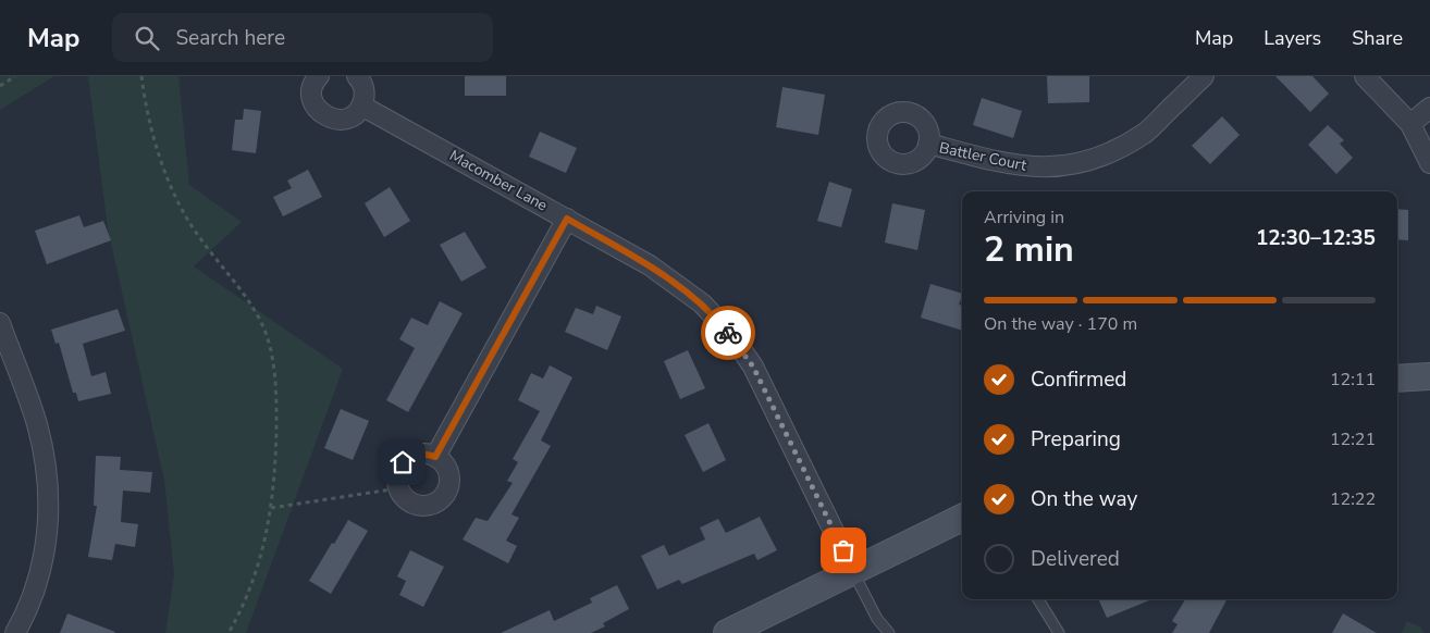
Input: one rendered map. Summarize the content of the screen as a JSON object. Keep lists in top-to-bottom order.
{
  "streets": {
    "street": ["Battler Court", "Macomber Lane"]
  },
  "page": {
    "header": "Map",
    "search": "Search here",
    "nav": ["Map", "Layers", "Share"],
    "heading": ["2 min", "Arriving in", "12:30–12:35"],
    "bar": "On the way · 170 m",
    "list": [
      ["Confirmed", "12:11"],
      ["Preparing", "12:21"],
      ["On the way", "12:22"],
      "Delivered"
    ]
  }
}
